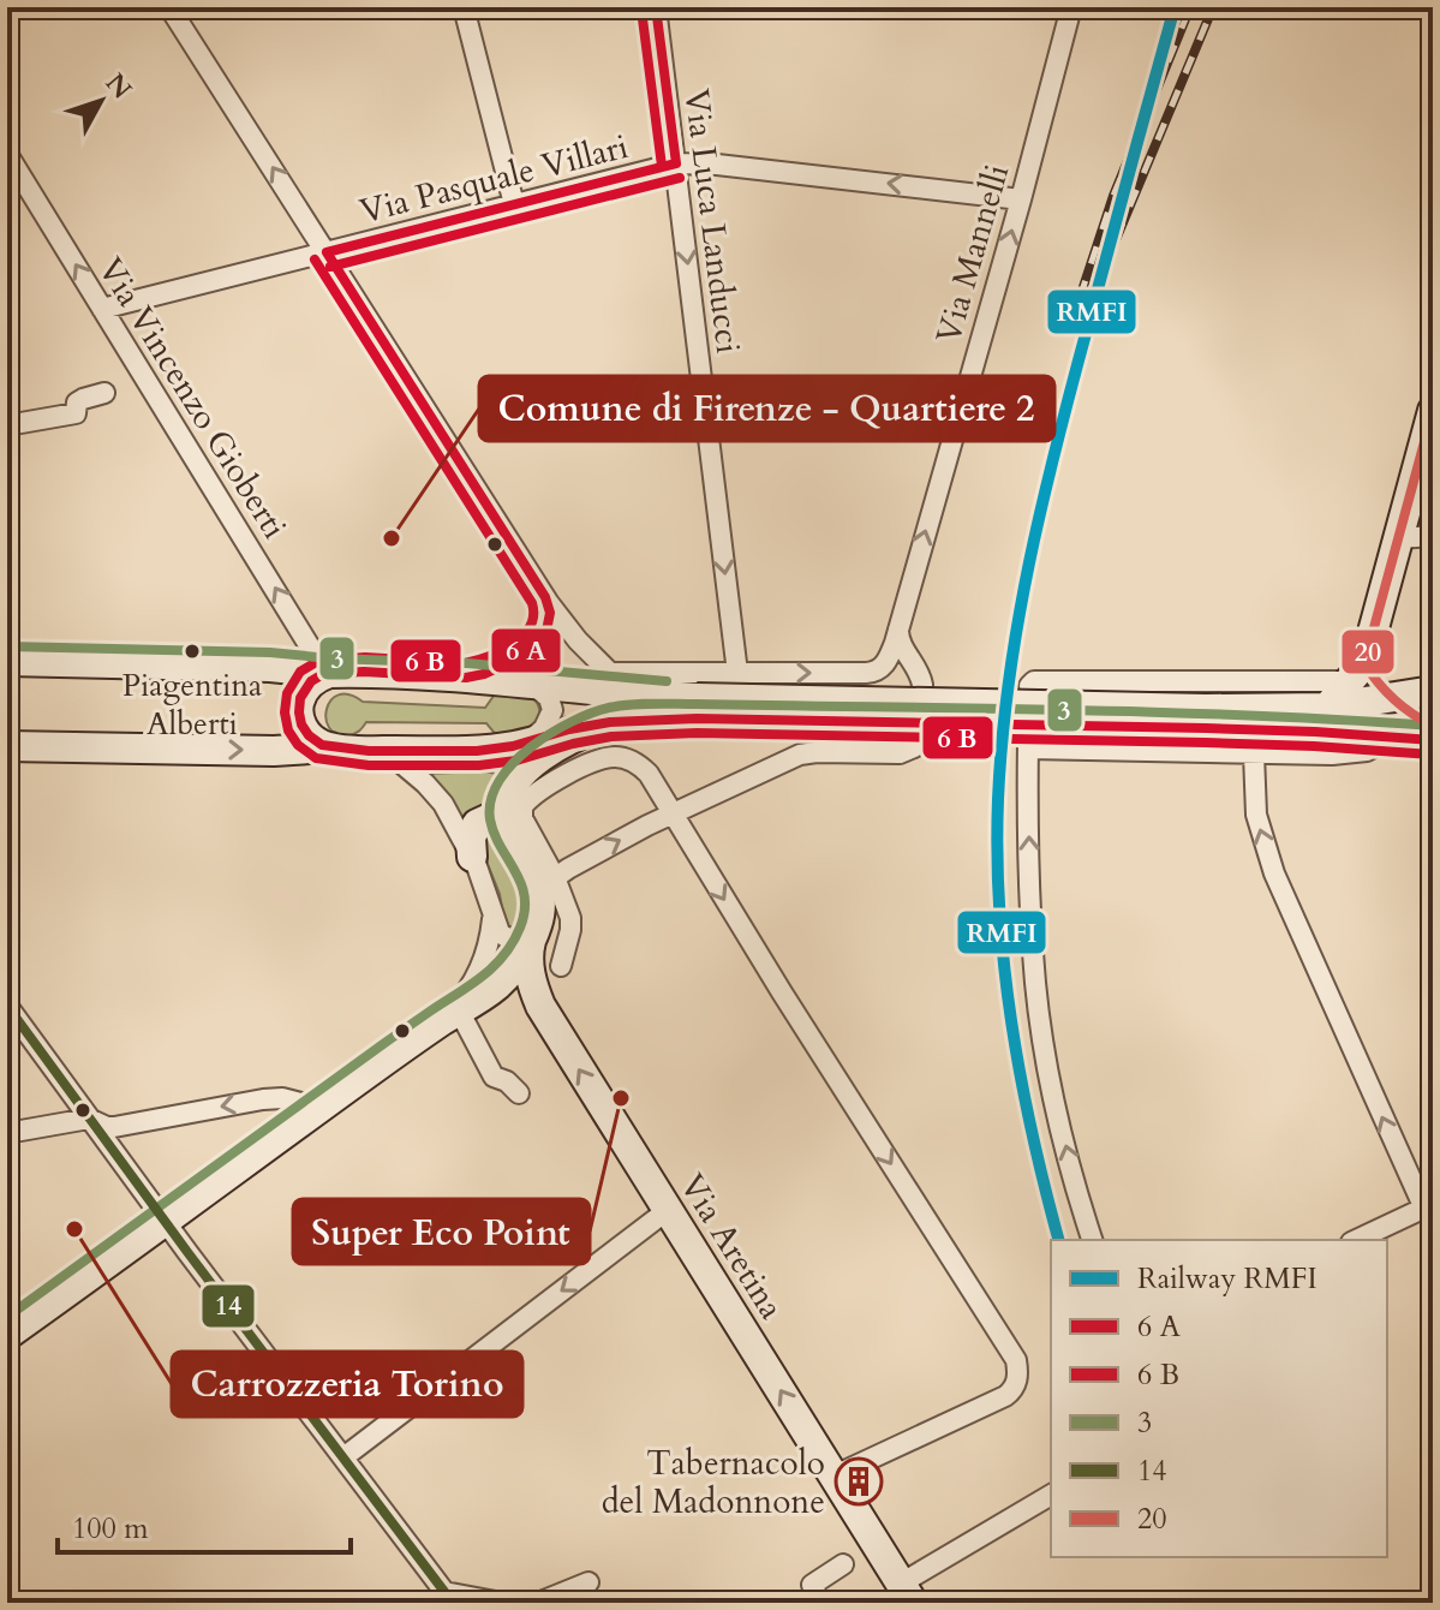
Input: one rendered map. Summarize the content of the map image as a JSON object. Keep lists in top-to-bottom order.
{
  "streets": {
    "street": [
      "Via Pasquale Villari",
      "Via Luca Landucci",
      "Via Mannelli",
      "Via Vincenzo Gioberti",
      "Via Aretina"
    ]
  },
  "crossings": [
    ["Via Pasquale Villari", "Via Luca Landucci"],
    ["Via Pasquale Villari", "Via Mannelli"],
    ["Via Pasquale Villari", "Via Vincenzo Gioberti"],
    ["Via Luca Landucci", "Via Mannelli"]
  ],
  "one_way": [
    "Via Pasquale Villari",
    "Via Luca Landucci",
    "Via Mannelli",
    "Via Vincenzo Gioberti",
    "Via Aretina"
  ],
  "places": {
    "other": [
      "Comune di Firenze - Quartiere 2",
      "Piagentina Alberti",
      "Super Eco Point",
      "Carrozzeria Torino"
    ],
    "building": ["Tabernacolo del Madonnone"]
  },
  "lines": [
    "rail line RMFI",
    "transit line 20",
    "transit line 3",
    "transit line 14"
  ],
  "legend": [
    "Railway RMFI",
    "6 A",
    "6 B",
    "3",
    "14",
    "20"
  ],
  "scale_bar": "100 m",
  "north": "top right"
}
